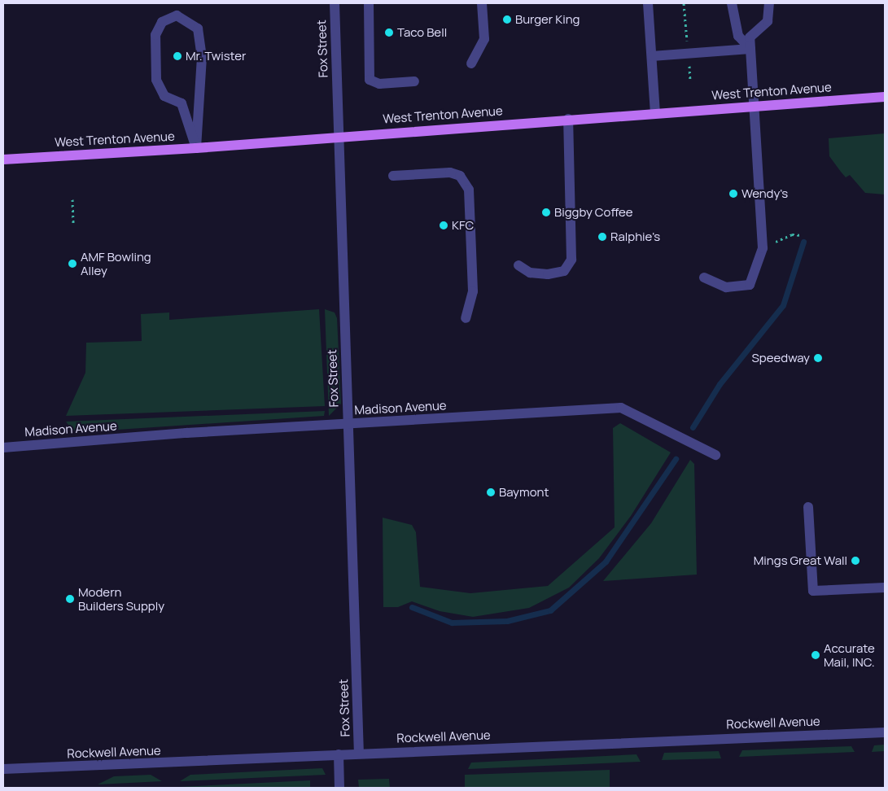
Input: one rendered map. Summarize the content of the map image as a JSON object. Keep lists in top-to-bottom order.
{
  "streets": {
    "main road": ["West Trenton Avenue"],
    "street": ["Fox Street", "Madison Avenue", "Rockwell Avenue"]
  },
  "crossings": [
    ["Fox Street", "West Trenton Avenue"],
    ["Fox Street", "Madison Avenue"],
    ["Fox Street", "Rockwell Avenue"]
  ],
  "places": [
    "Burger King",
    "Taco Bell",
    "Mr. Twister",
    "Wendy's",
    "Biggby Coffee",
    "KFC",
    "Ralphie's",
    "AMF Bowling Alley",
    "Speedway",
    "Baymont",
    "Mings Great Wall",
    "Modern Builders Supply",
    "Accurate Mail, INC."
  ]
}
